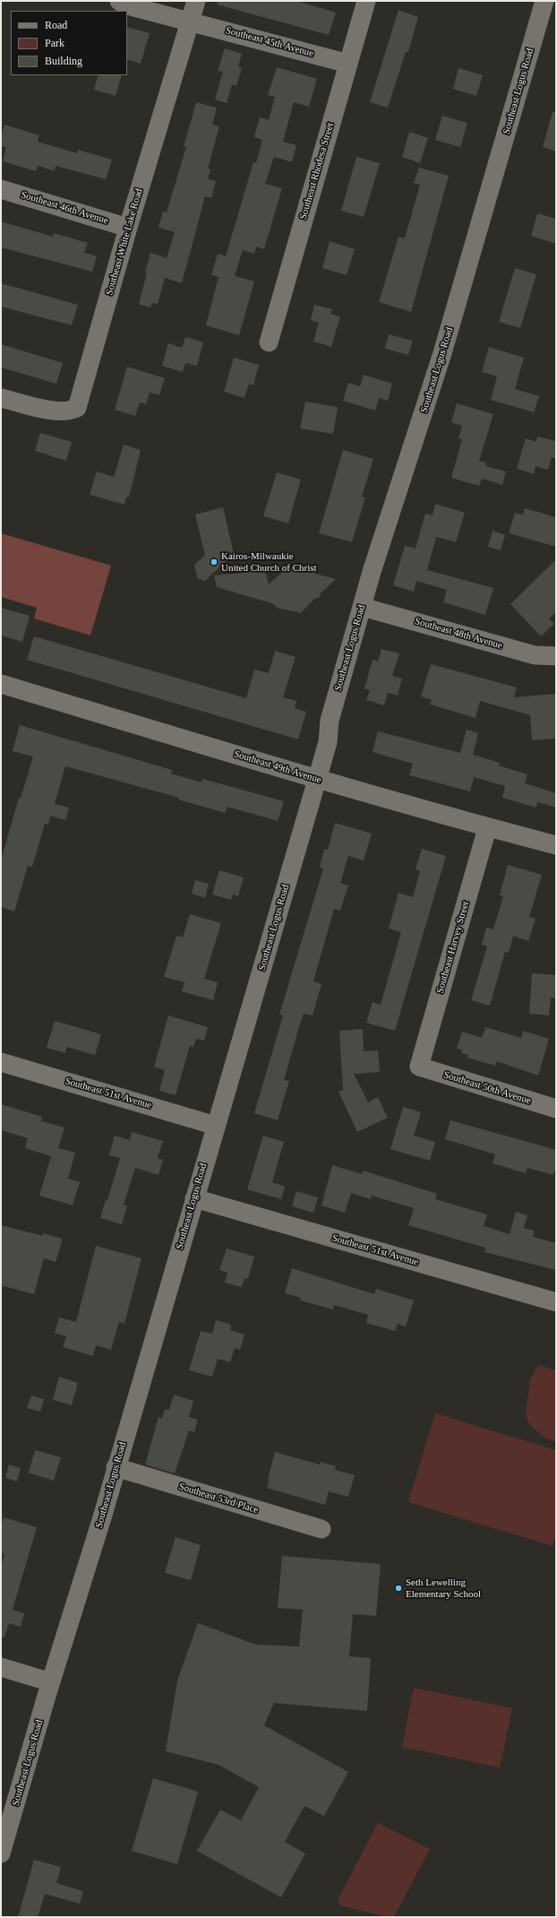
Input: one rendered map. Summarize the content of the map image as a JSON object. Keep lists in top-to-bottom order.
{
  "streets": {
    "street": [
      "Southeast 45th Avenue",
      "Southeast Logus Road",
      "Southeast Rhodesa Street",
      "Southeast 46th Avenue",
      "Southeast White Lake Road",
      "Southeast 48th Avenue",
      "Southeast 49th Avenue",
      "Southeast Harvey Street",
      "Southeast 50th Avenue",
      "Southeast 51st Avenue",
      "Southeast 53rd Place"
    ]
  },
  "crossings": [
    ["Southeast 45th Avenue", "Southeast Rhodesa Street"],
    ["Southeast 45th Avenue", "Southeast White Lake Road"],
    ["Southeast Logus Road", "Southeast 48th Avenue"],
    ["Southeast Logus Road", "Southeast 49th Avenue"],
    ["Southeast Logus Road", "Southeast 51st Avenue"],
    ["Southeast Logus Road", "Southeast 53rd Place"],
    ["Southeast 46th Avenue", "Southeast White Lake Road"],
    ["Southeast 49th Avenue", "Southeast Harvey Street"],
    ["Southeast Harvey Street", "Southeast 50th Avenue"]
  ],
  "places": ["Kairos-Milwaukie United Church of Christ", "Seth Lewelling Elementary School"],
  "legend": ["Road", "Park", "Building"]
}
